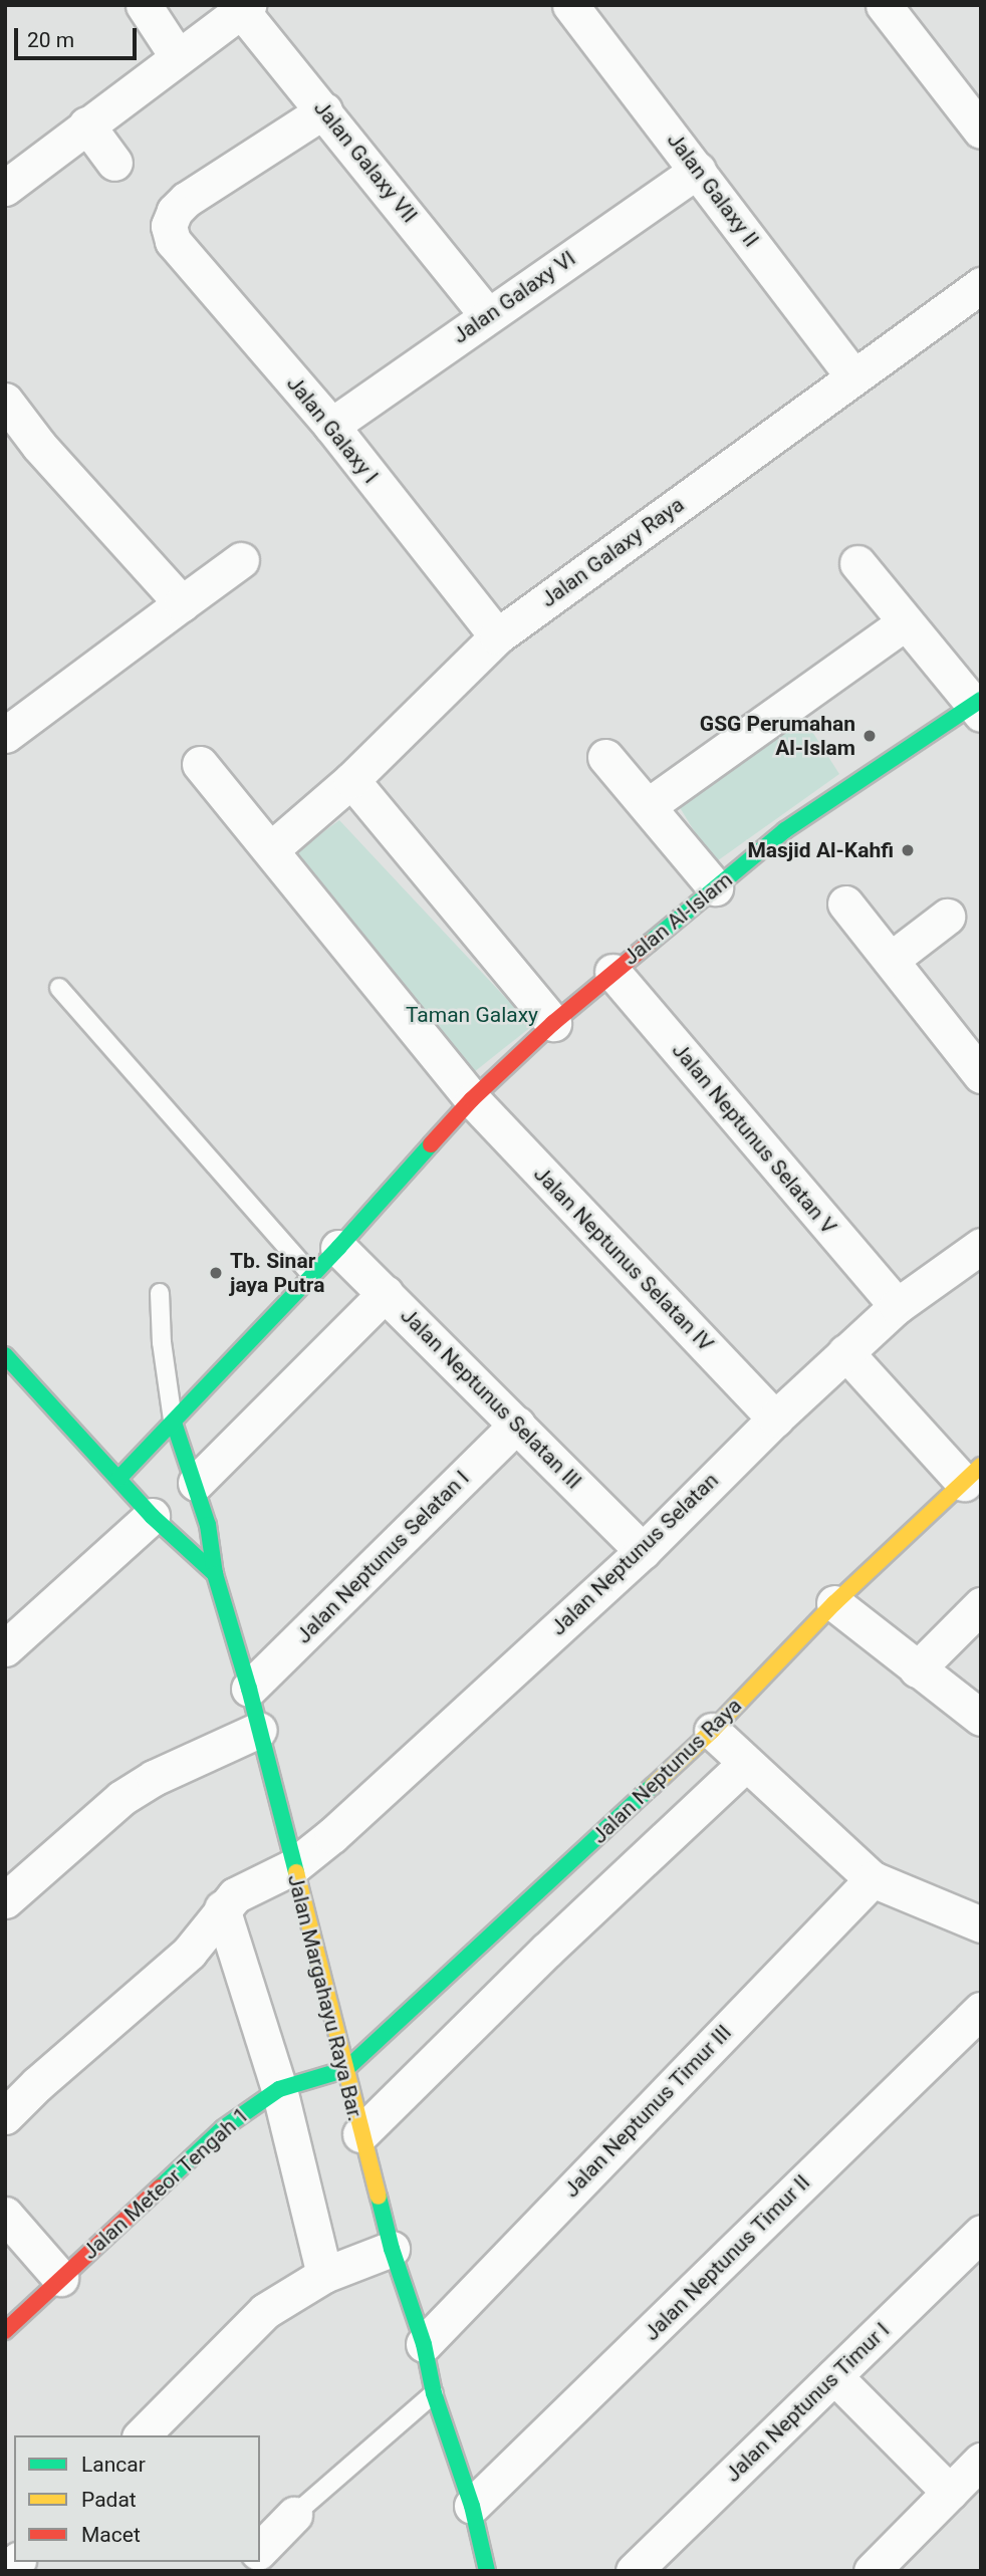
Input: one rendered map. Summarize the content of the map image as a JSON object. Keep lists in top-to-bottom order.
{
  "streets": {
    "street": [
      "Jalan Galaxy VII",
      "Jalan Galaxy II",
      "Jalan Galaxy VI",
      "Jalan Galaxy I",
      "Jalan Galaxy Raya",
      "Jalan Al-Islam",
      "Jalan Neptunus Selatan V",
      "Jalan Neptunus Selatan IV",
      "Jalan Neptunus Selatan III",
      "Jalan Neptunus Selatan",
      "Jalan Neptunus Selatan I",
      "Jalan Neptunus Raya",
      "Jalan Margahayu Raya Bar.",
      "Jalan Neptunus Timur III",
      "Jalan Meteor Tengah 1",
      "Jalan Neptunus Timur II",
      "Jalan Neptunus Timur I"
    ]
  },
  "crossings": [
    ["Jalan Galaxy VII", "Jalan Galaxy VI"],
    ["Jalan Galaxy VII", "Jalan Galaxy I"],
    ["Jalan Galaxy II", "Jalan Galaxy VI"],
    ["Jalan Galaxy II", "Jalan Galaxy Raya"],
    ["Jalan Galaxy VI", "Jalan Galaxy I"],
    ["Jalan Galaxy I", "Jalan Galaxy Raya"],
    ["Jalan Al-Islam", "Jalan Neptunus Selatan V"],
    ["Jalan Al-Islam", "Jalan Neptunus Selatan IV"],
    ["Jalan Al-Islam", "Jalan Neptunus Selatan III"],
    ["Jalan Al-Islam", "Jalan Margahayu Raya Bar."],
    ["Jalan Neptunus Selatan V", "Jalan Neptunus Selatan"],
    ["Jalan Neptunus Selatan IV", "Jalan Neptunus Selatan"],
    ["Jalan Neptunus Selatan III", "Jalan Neptunus Selatan"],
    ["Jalan Neptunus Selatan III", "Jalan Neptunus Selatan I"],
    ["Jalan Neptunus Selatan", "Jalan Margahayu Raya Bar."],
    ["Jalan Neptunus Selatan I", "Jalan Margahayu Raya Bar."],
    ["Jalan Neptunus Raya", "Jalan Margahayu Raya Bar."],
    ["Jalan Neptunus Raya", "Jalan Meteor Tengah 1"],
    ["Jalan Margahayu Raya Bar.", "Jalan Neptunus Timur III"],
    ["Jalan Margahayu Raya Bar.", "Jalan Meteor Tengah 1"],
    ["Jalan Margahayu Raya Bar.", "Jalan Neptunus Timur II"]
  ],
  "parks": ["Taman Galaxy"],
  "places": ["GSG Perumahan Al-Islam", "Masjid Al-Kahfi", "Tb. Sinar jaya Putra"],
  "legend": ["Lancar", "Padat", "Macet"],
  "scale_bar": "20 m"
}
